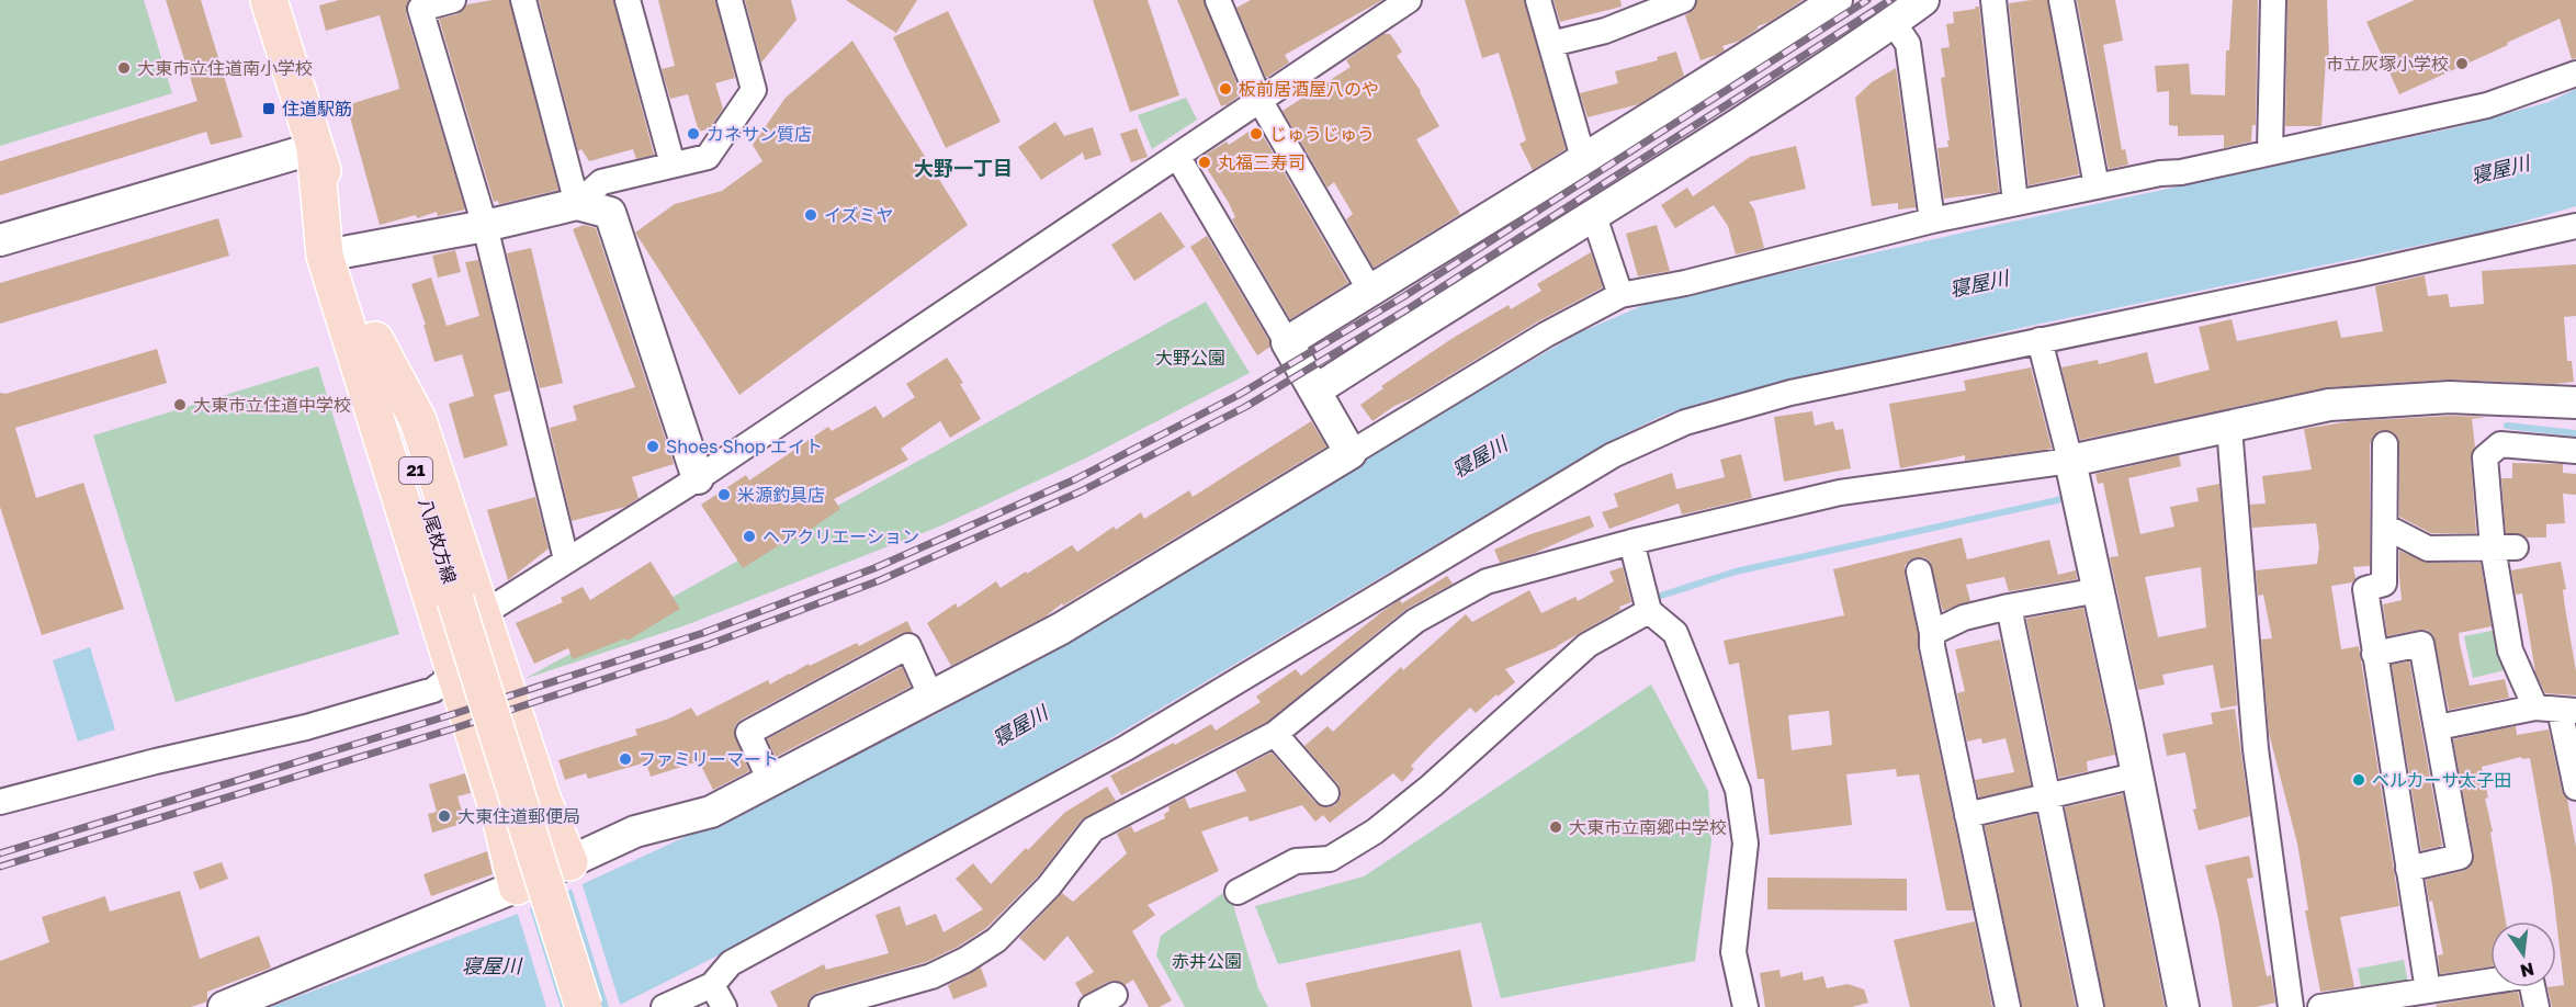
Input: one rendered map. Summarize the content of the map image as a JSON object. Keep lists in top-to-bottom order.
{
  "streets": {
    "main road": ["21", "八尾枚方線"]
  },
  "districts": ["大野一丁目"],
  "water": ["寝屋川"],
  "parks": ["大野公園", "赤井公園"],
  "places": {
    "other": [
      "市立灰塚小学校",
      "大東市立住道南小学校",
      "板前居酒屋八のや",
      "カネサン質店",
      "じゅうじゅう",
      "丸福三寿司",
      "イズミヤ",
      "大東市立住道中学校",
      "Shoes Shop エイト",
      "米源釣具店",
      "ヘアクリエーション",
      "ファミリーマート",
      "ベルカーサ太子田",
      "大東住道郵便局",
      "大東市立南郷中学校"
    ],
    "transit": ["住道駅筋"]
  },
  "north": "bottom"
}
